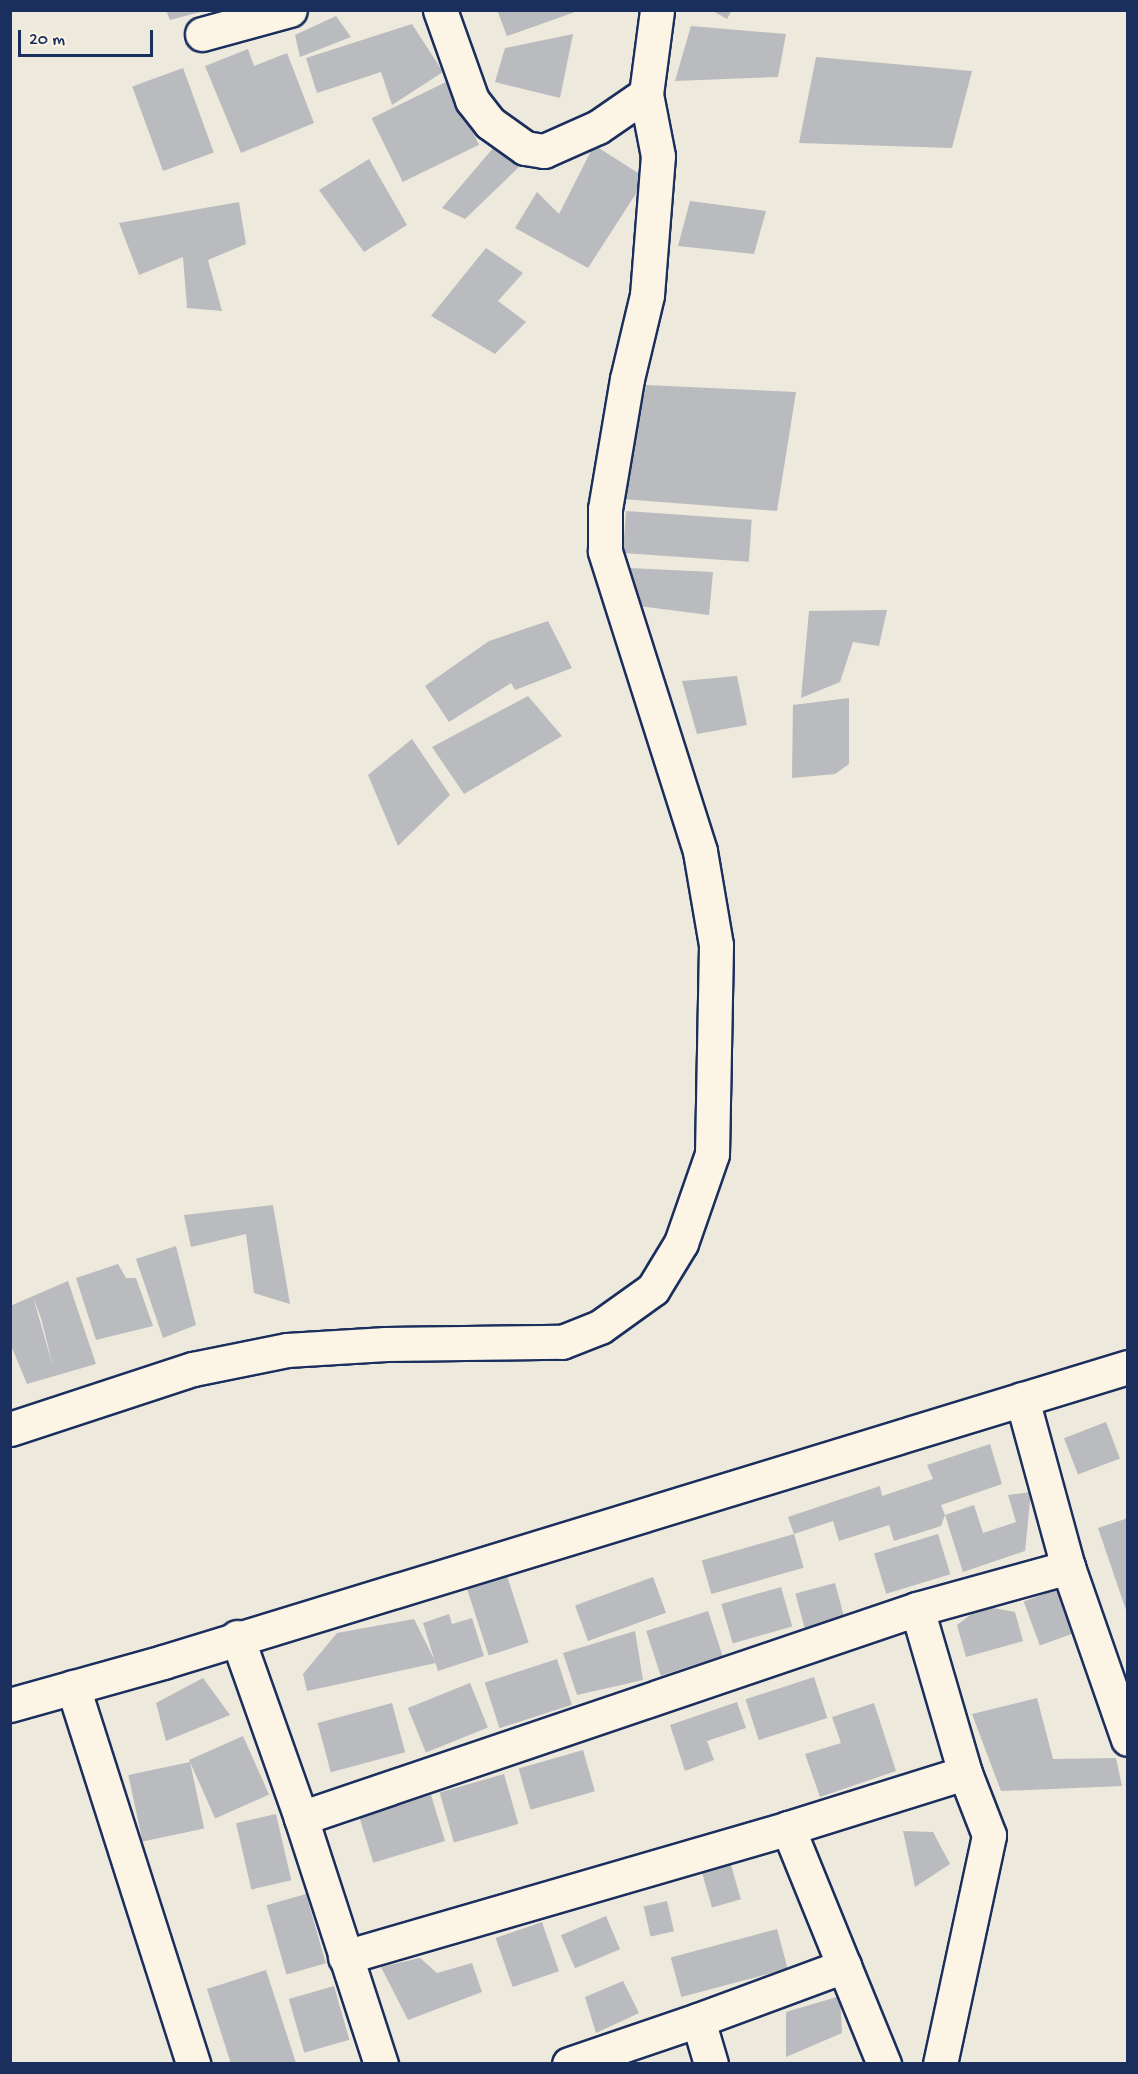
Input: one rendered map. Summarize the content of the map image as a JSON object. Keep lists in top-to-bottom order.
{
  "scale_bar": "20 m"
}
